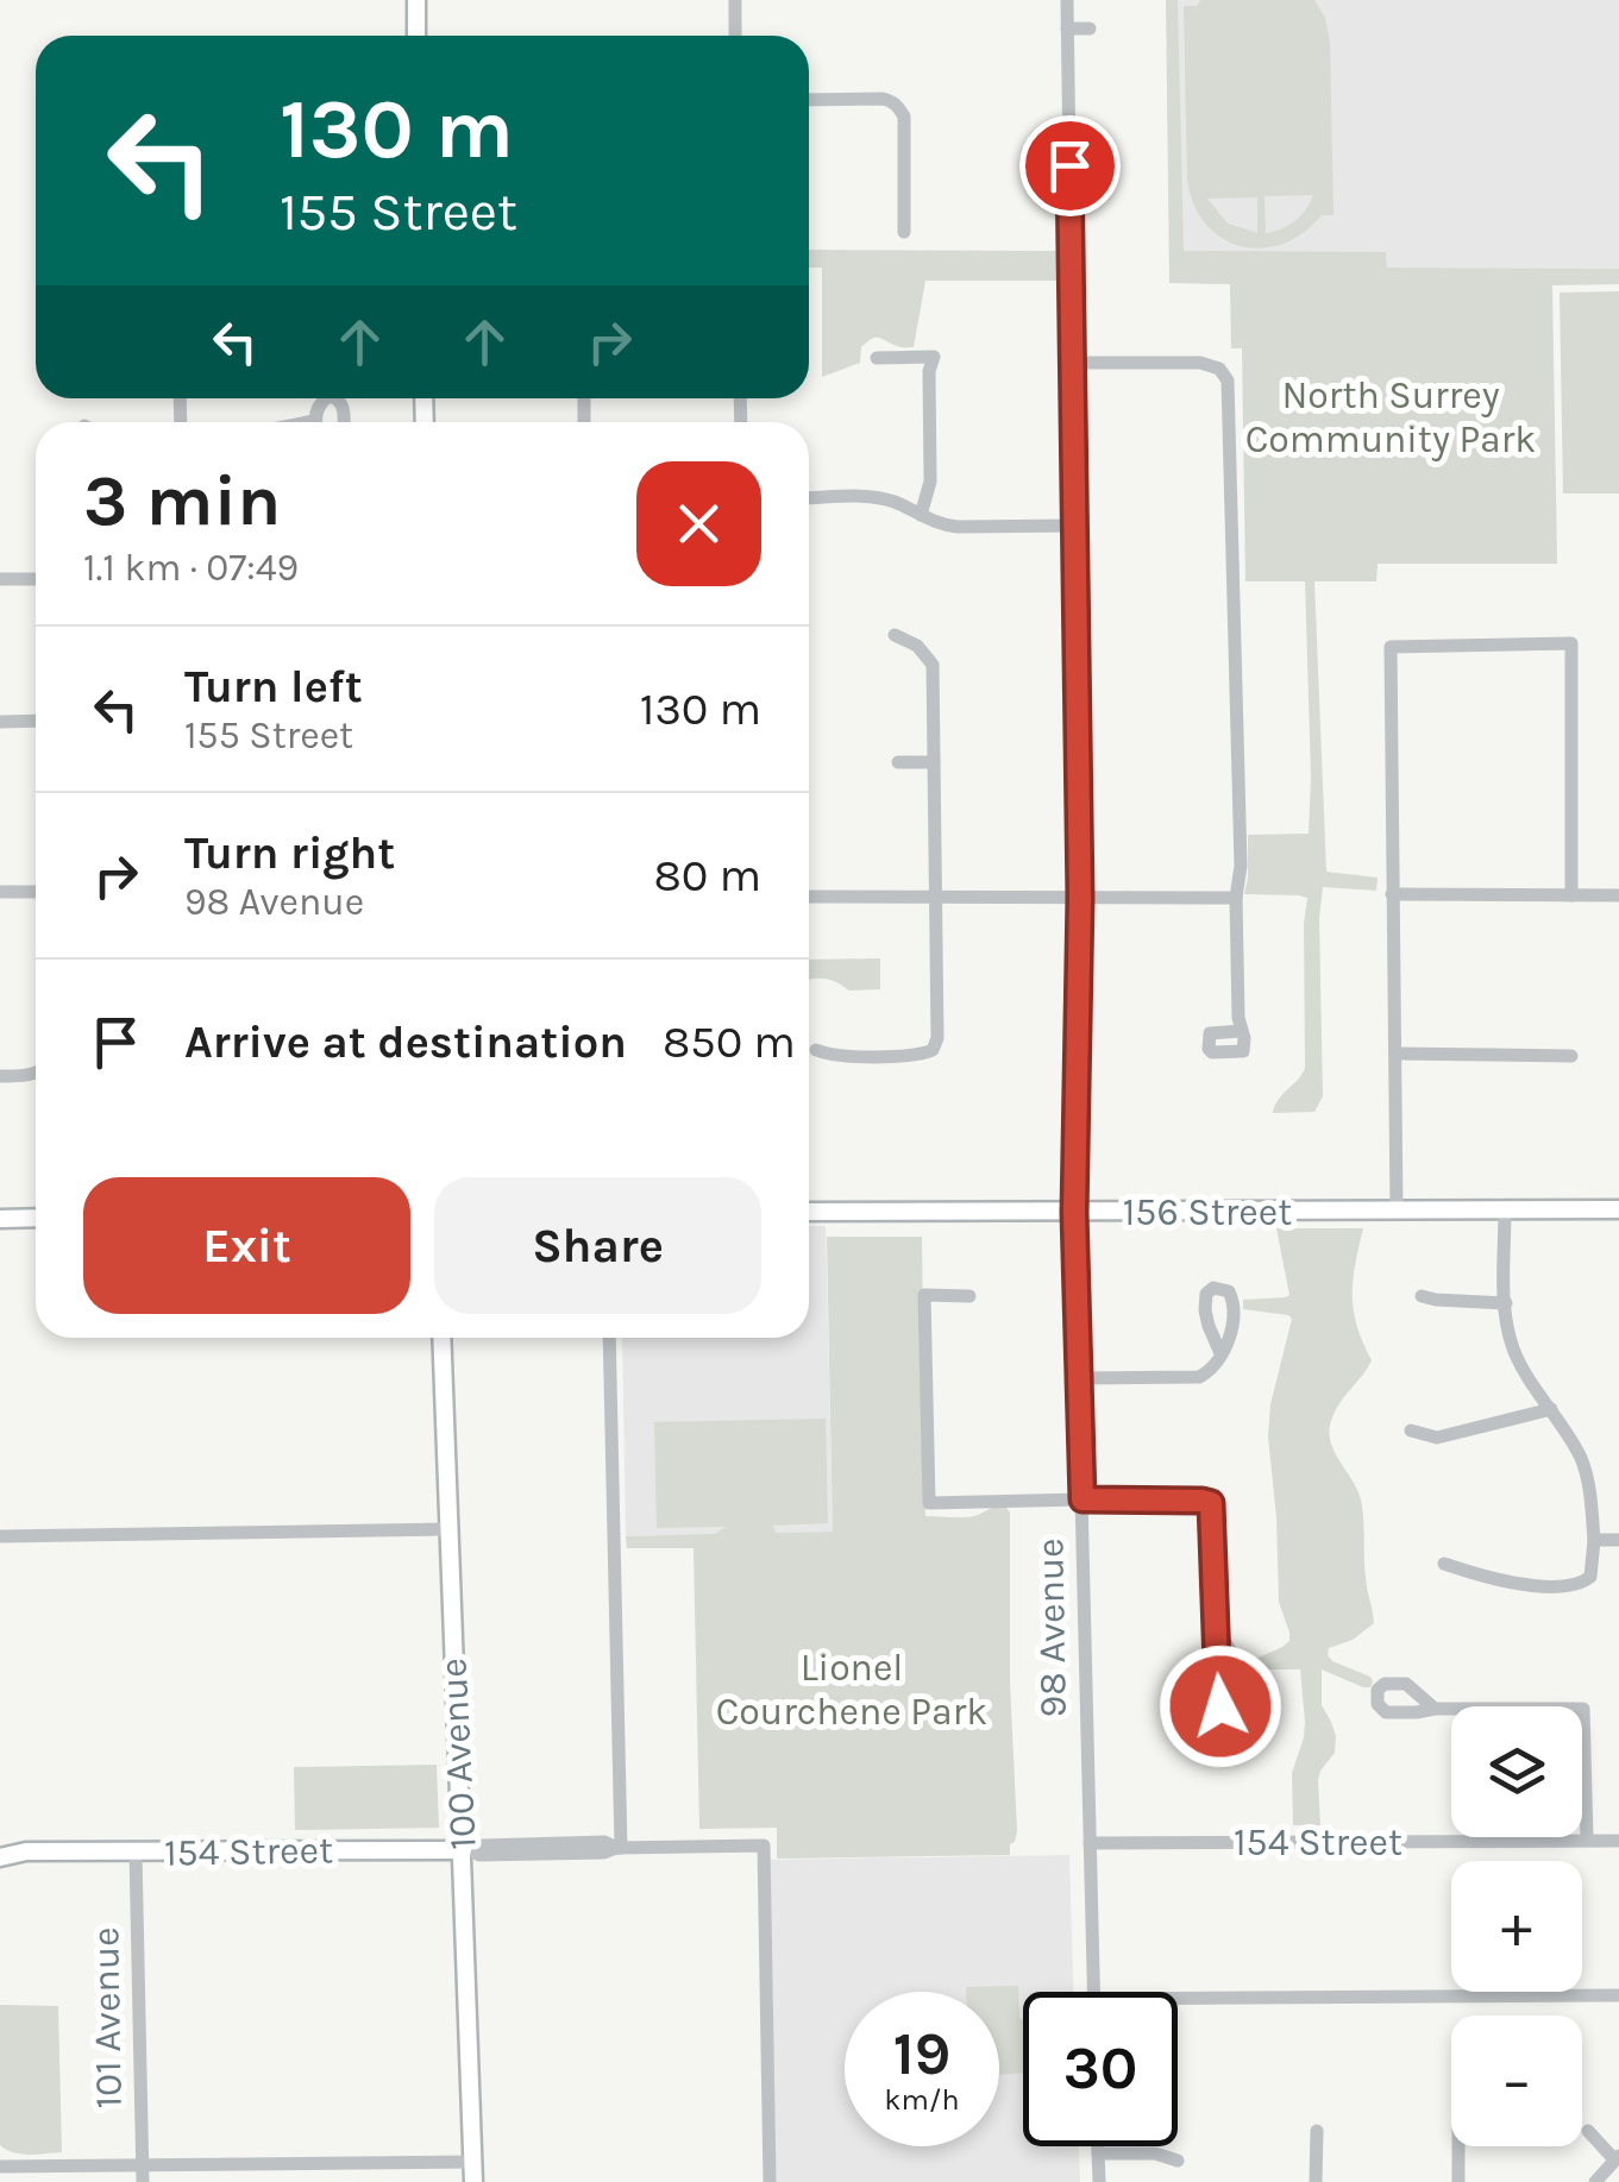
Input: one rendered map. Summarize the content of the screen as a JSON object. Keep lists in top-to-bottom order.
{
  "streets": {
    "main road": ["156 Street", "100 Avenue", "154 Street"],
    "street": ["98 Avenue", "101 Avenue"]
  },
  "crossings": [
    ["156 Street", "98 Avenue"],
    ["98 Avenue", "154 Street"],
    ["100 Avenue", "154 Street"],
    ["154 Street", "101 Avenue"]
  ],
  "parks": ["North Surrey Community Park", "Lionel Courchene Park"],
  "page": {
    "turn": ["130 m", "155 Street"],
    "heading": ["3 min", "1.1 km · 07:49"],
    "list": [
      {
        "name": "Turn left",
        "note": "155 Street",
        "value": "130 m"
      },
      {
        "name": "Turn right",
        "note": "98 Avenue",
        "value": "80 m"
      },
      {
        "name": "Arrive at destination",
        "value": "850 m"
      }
    ],
    "buttons": ["Exit", "Share"],
    "map_buttons": ["+", "−"],
    "speed": "19 km/h",
    "limit": "30"
  }
}
